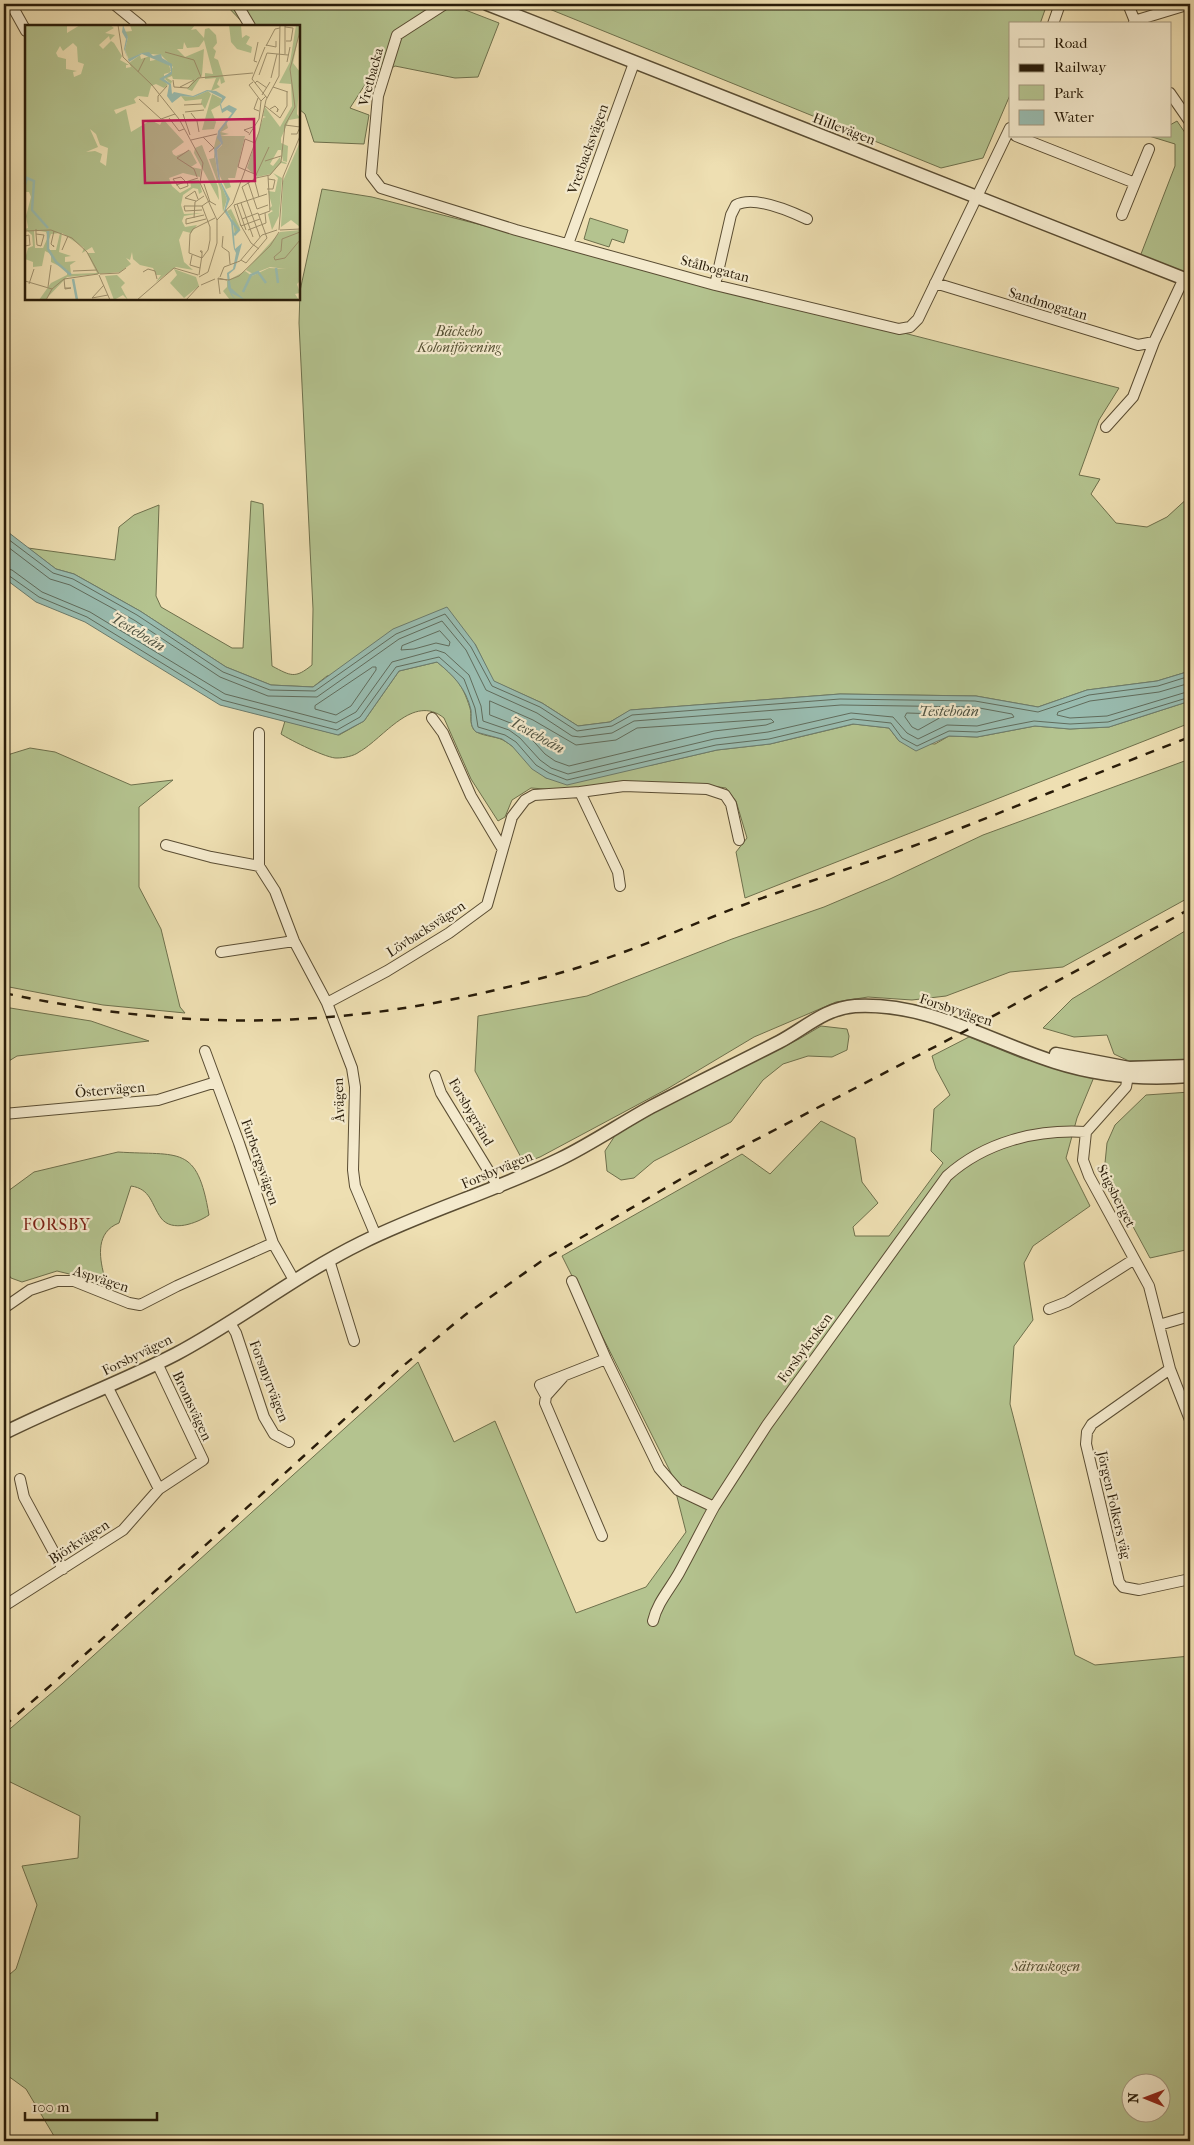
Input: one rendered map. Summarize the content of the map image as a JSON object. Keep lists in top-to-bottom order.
{
  "streets": {
    "street": [
      "Vretbacka",
      "Hillevägen",
      "Vretbacksvägen",
      "Stålbogatan",
      "Sandmogatan",
      "Lövbacksvägen",
      "Forsbyvägen",
      "Östervägen",
      "Åvägen",
      "Forsbygränd",
      "Furbergsvägen",
      "Stigsberget",
      "Aspvägen",
      "Forsbykroken",
      "Forsmyrvägen",
      "Bromsvägen",
      "Jörgen Folkers väg",
      "Björkvägen"
    ]
  },
  "crossings": [
    ["Vretbacka", "Stålbogatan"],
    ["Hillevägen", "Vretbacksvägen"],
    ["Hillevägen", "Stålbogatan"],
    ["Vretbacksvägen", "Stålbogatan"],
    ["Stålbogatan", "Sandmogatan"],
    ["Lövbacksvägen", "Åvägen"],
    ["Forsbyvägen", "Åvägen"],
    ["Forsbyvägen", "Forsbygränd"],
    ["Forsbyvägen", "Furbergsvägen"],
    ["Forsbyvägen", "Forsmyrvägen"],
    ["Forsbyvägen", "Bromsvägen"],
    ["Östervägen", "Furbergsvägen"],
    ["Furbergsvägen", "Aspvägen"],
    ["Stigsberget", "Forsbykroken"],
    ["Stigsberget", "Jörgen Folkers väg"],
    ["Bromsvägen", "Björkvägen"]
  ],
  "districts": ["FORSBY"],
  "water": ["Testeboån"],
  "parks": ["Bäckebo Koloniförening", "Sätraskogen"],
  "legend": [
    "Road",
    "Railway",
    "Park",
    "Water"
  ],
  "scale_bar": "100 m",
  "north": "left"
}
